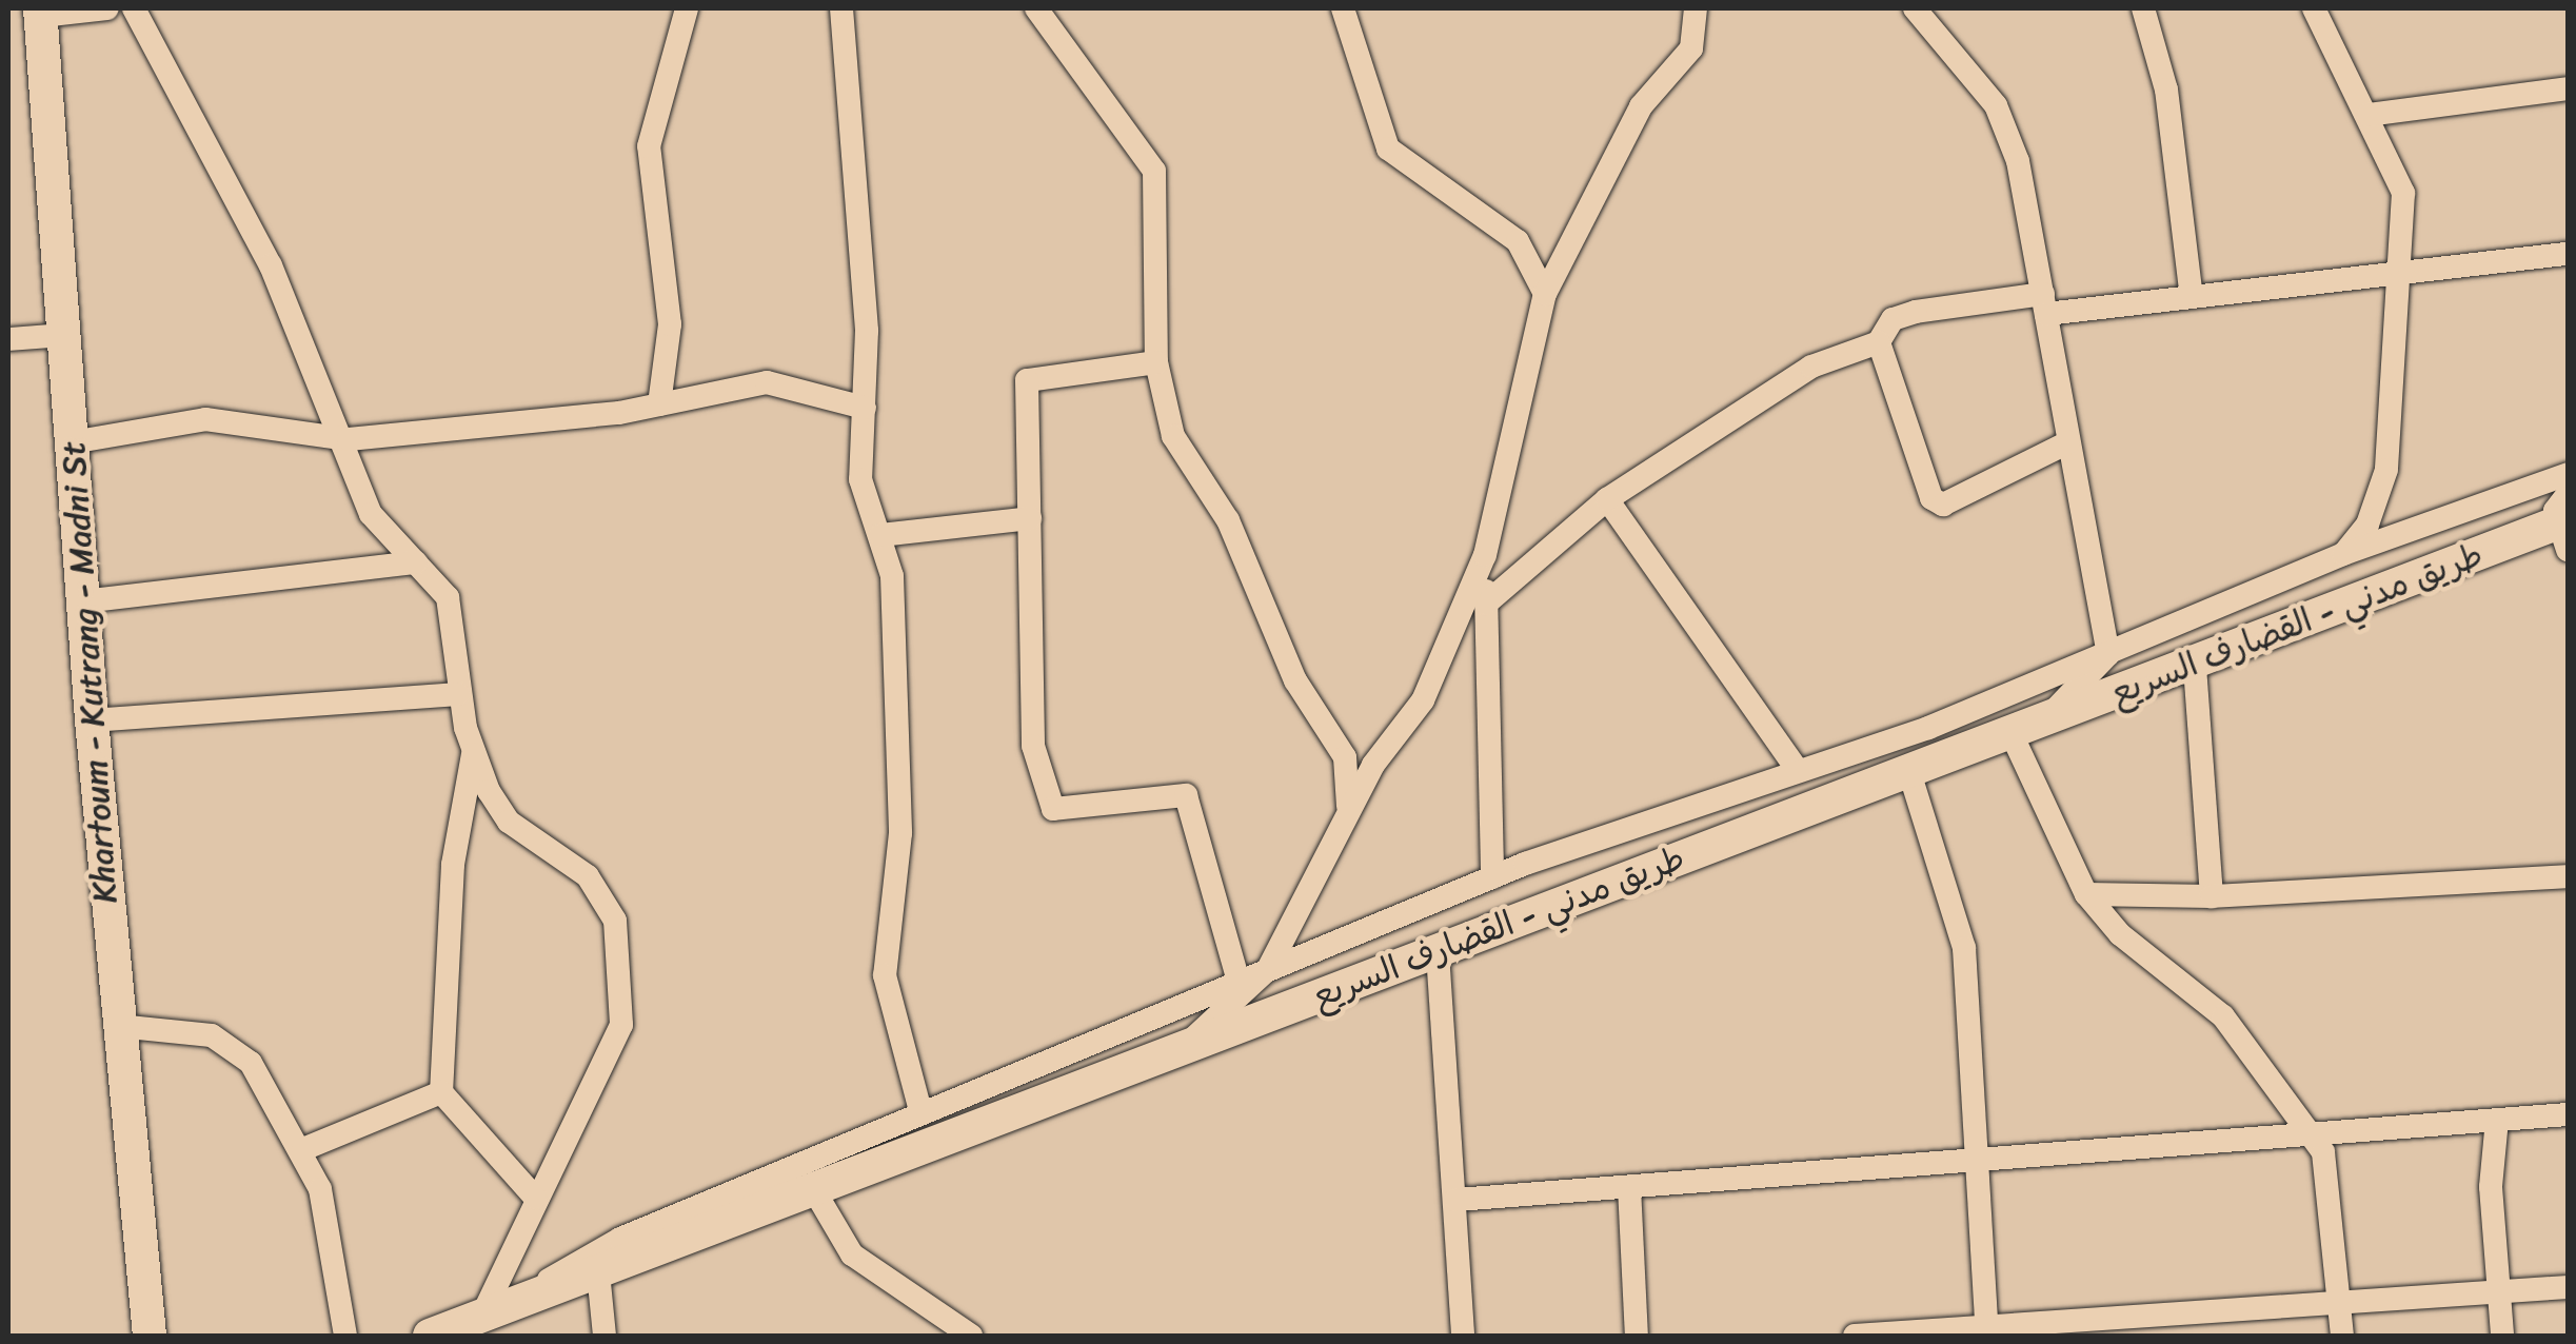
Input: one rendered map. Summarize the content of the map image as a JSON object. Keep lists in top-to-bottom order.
{
  "streets": {
    "highway": ["طريق مدني - القضارف السريع", "Khartoum - Kutrang - Madni St"]
  }
}
